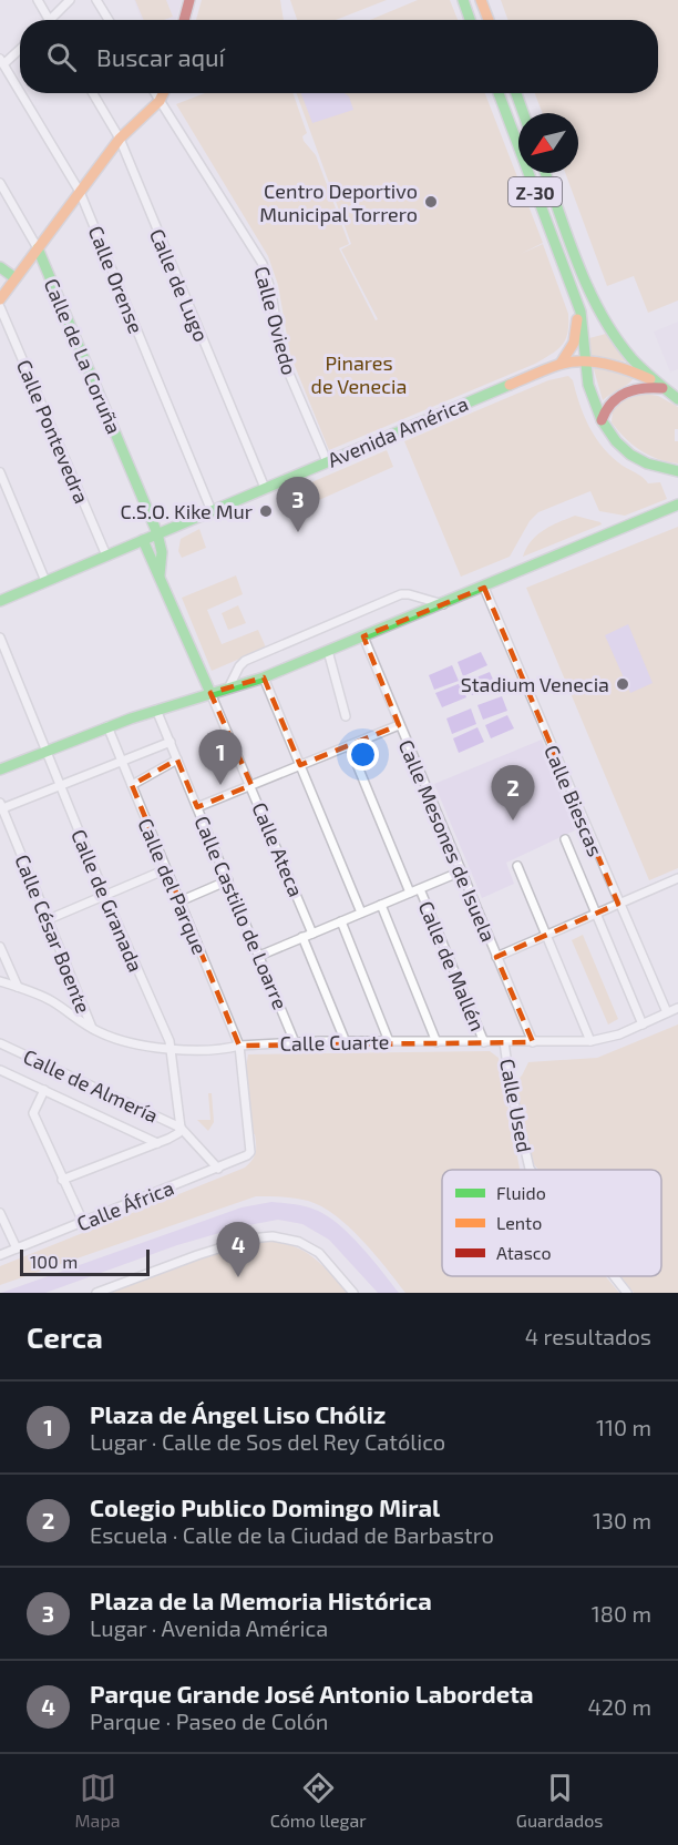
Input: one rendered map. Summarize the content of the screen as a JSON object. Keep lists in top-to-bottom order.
{
  "streets": {
    "main road": ["Z-30", "Calle de La Coruña", "Avenida América"],
    "street": [
      "Calle Orense",
      "Calle de Lugo",
      "Calle Oviedo",
      "Calle Pontevedra",
      "Calle Biescas",
      "Calle Mesones de Isuela",
      "Calle Ateca",
      "Calle del Parque",
      "Calle de Granada",
      "Calle Castillo de Loarre",
      "Calle César Boente",
      "Calle de Mallén",
      "Calle Cuarte",
      "Calle de Almería",
      "Calle Used",
      "Calle África"
    ]
  },
  "crossings": [
    ["Z-30", "Avenida América"],
    ["Calle Orense", "Avenida América"],
    ["Calle de Lugo", "Avenida América"],
    ["Calle Oviedo", "Avenida América"],
    ["Calle de La Coruña", "Avenida América"],
    ["Calle Pontevedra", "Avenida América"],
    ["Calle Biescas", "Calle Cuarte"],
    ["Calle Mesones de Isuela", "Calle Cuarte"],
    ["Calle del Parque", "Calle Cuarte"],
    ["Calle del Parque", "Calle África"],
    ["Calle de Granada", "Calle Cuarte"],
    ["Calle de Granada", "Calle de Almería"],
    ["Calle Castillo de Loarre", "Calle Cuarte"],
    ["Calle César Boente", "Calle Cuarte"],
    ["Calle de Mallén", "Calle Cuarte"],
    ["Calle Cuarte", "Calle Used"]
  ],
  "parks": ["Pinares de Venecia"],
  "places": ["Centro Deportivo Municipal Torrero", "C.S.O. Kike Mur", "Stadium Venecia"],
  "legend": ["Fluido", "Lento", "Atasco"],
  "scale_bar": "100 m",
  "north": "bottom left",
  "page": {
    "search": "Buscar aquí",
    "pins": [
      "3",
      "1",
      "2",
      "4"
    ],
    "scale": "100 m",
    "heading": ["Cerca", "4 resultados"],
    "list": [
      {
        "mark": "1",
        "name": "Plaza de Ángel Liso Chóliz",
        "note": "Lugar · Calle de Sos del Rey Católico",
        "value": "110 m"
      },
      {
        "mark": "2",
        "name": "Colegio Publico Domingo Miral",
        "note": "Escuela · Calle de la Ciudad de Barbastro",
        "value": "130 m"
      },
      {
        "mark": "3",
        "name": "Plaza de la Memoria Histórica",
        "note": "Lugar · Avenida América",
        "value": "180 m"
      },
      {
        "mark": "4",
        "name": "Parque Grande José Antonio Labordeta",
        "note": "Parque · Paseo de Colón",
        "value": "420 m"
      }
    ],
    "nav": ["Mapa", "Cómo llegar", "Guardados"]
  }
}
